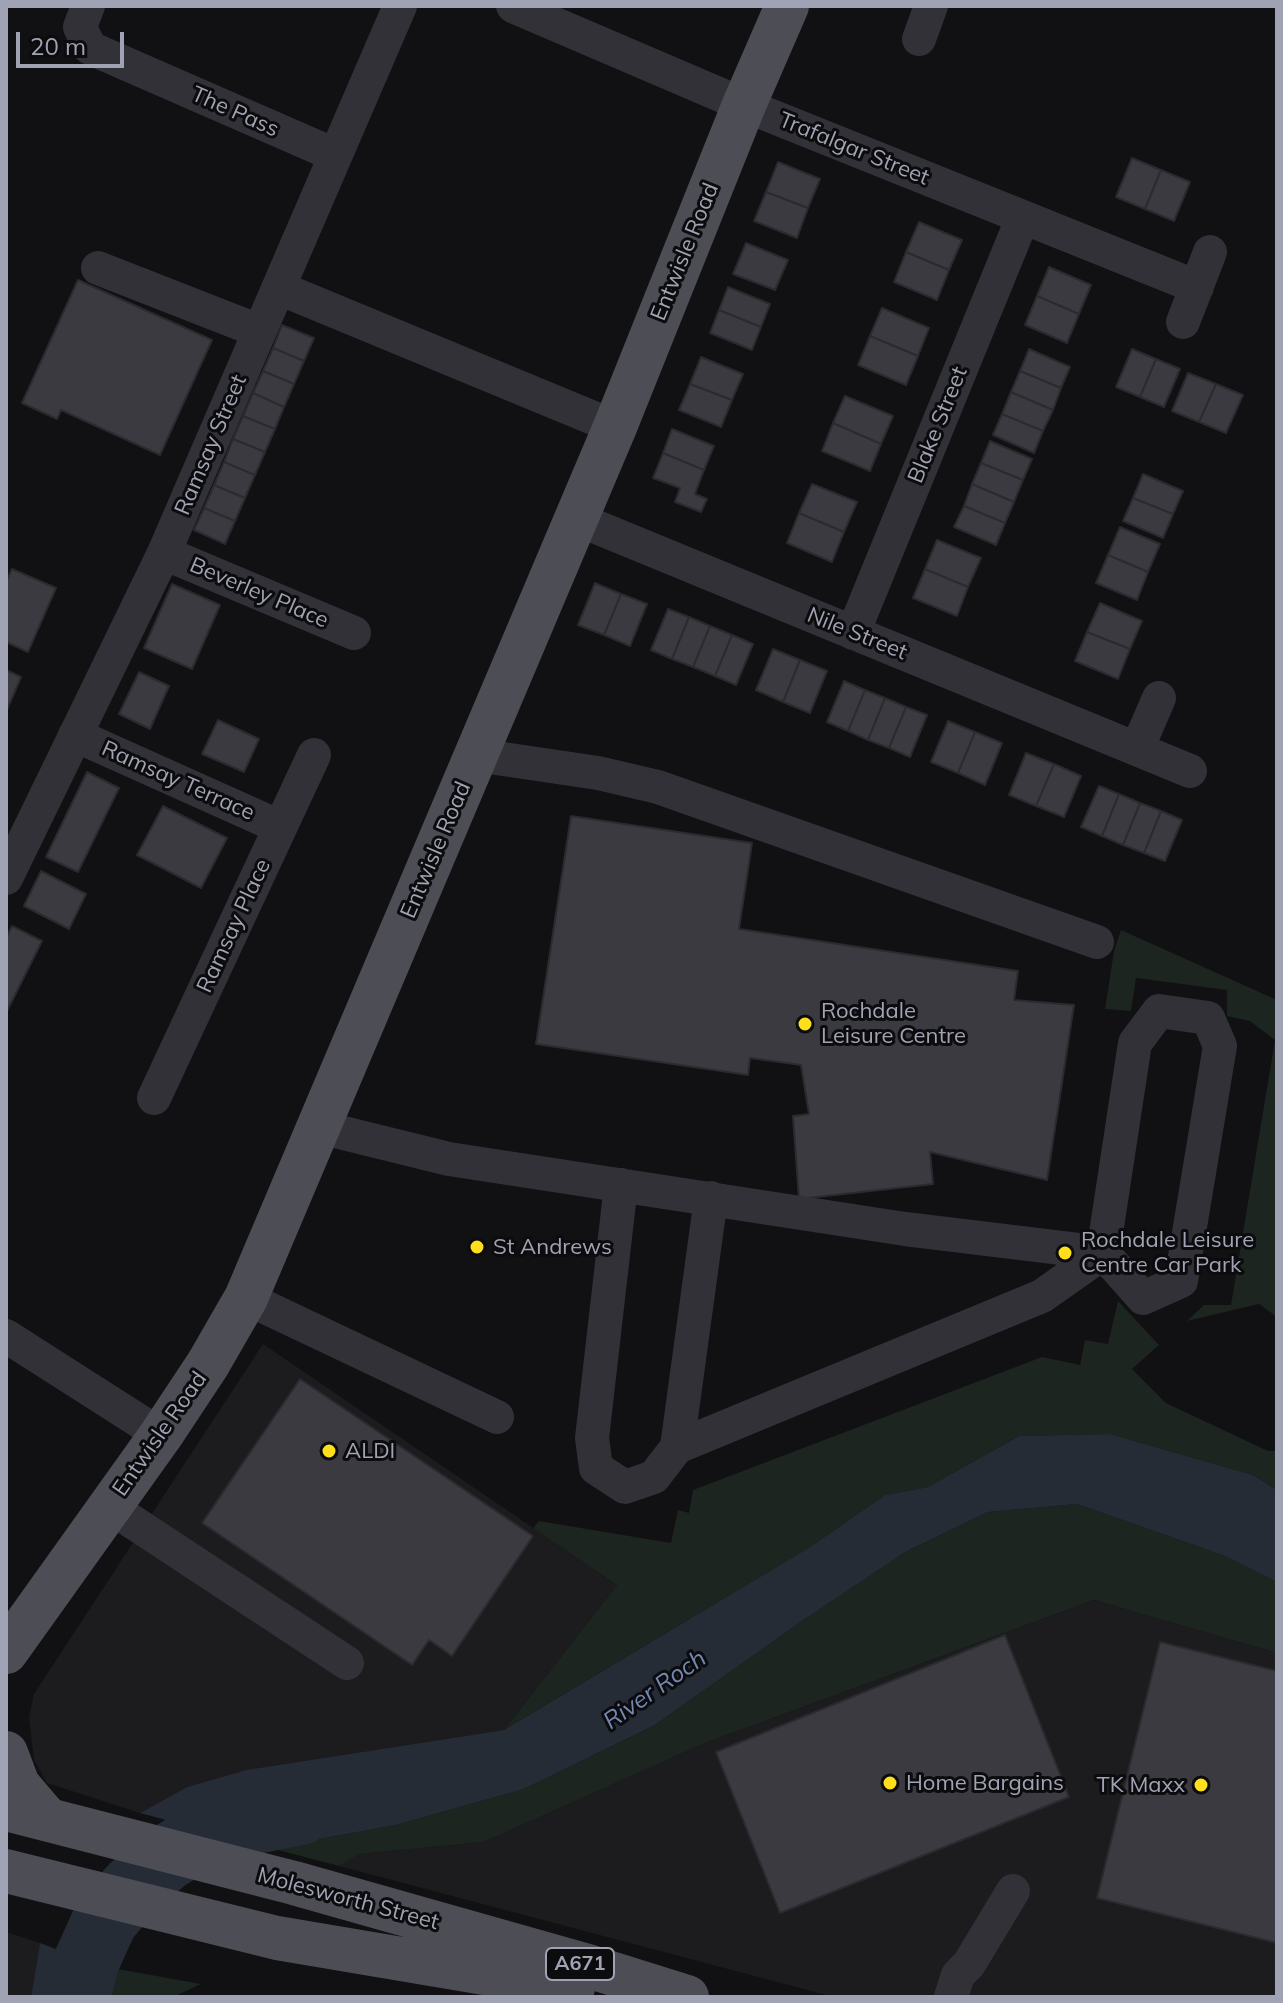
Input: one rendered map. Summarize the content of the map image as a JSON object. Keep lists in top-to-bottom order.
{
  "streets": {
    "main road": ["Entwisle Road", "Molesworth Street", "A671"],
    "street": [
      "The Pass",
      "Trafalgar Street",
      "Blake Street",
      "Ramsay Street",
      "Beverley Place",
      "Nile Street",
      "Ramsay Terrace",
      "Ramsay Place"
    ]
  },
  "crossings": [
    ["The Pass", "Ramsay Street"],
    ["Trafalgar Street", "Entwisle Road"],
    ["Trafalgar Street", "Blake Street"],
    ["Entwisle Road", "Nile Street"],
    ["Blake Street", "Nile Street"],
    ["Ramsay Street", "Beverley Place"],
    ["Ramsay Street", "Ramsay Terrace"],
    ["Ramsay Terrace", "Ramsay Place"]
  ],
  "water": ["River Roch"],
  "places": [
    "Rochdale Leisure Centre",
    "St Andrews",
    "Rochdale Leisure Centre Car Park",
    "ALDI",
    "Home Bargains",
    "TK Maxx"
  ],
  "scale_bar": "20 m"
}
